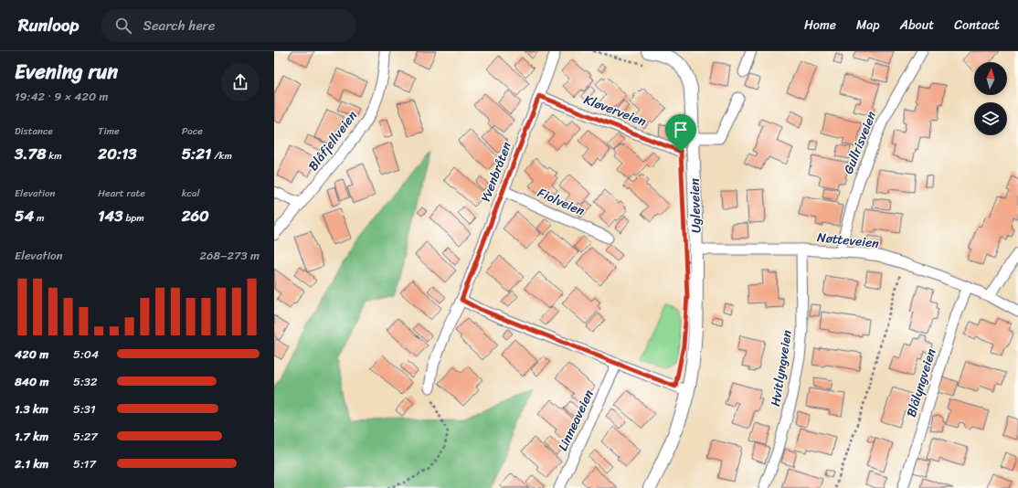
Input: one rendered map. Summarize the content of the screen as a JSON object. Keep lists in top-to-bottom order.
{
  "streets": {
    "street": [
      "Kløverveien",
      "Blåfjellveien",
      "Gullrisveien",
      "Yvenbråten",
      "Fiolveien",
      "Ugleveien",
      "Nøtteveien",
      "Hvitlyngveien",
      "Blålyngveien",
      "Linneaveien"
    ]
  },
  "crossings": [
    ["Kløverveien", "Yvenbråten"],
    ["Gullrisveien", "Nøtteveien"],
    ["Yvenbråten", "Fiolveien"],
    ["Ugleveien", "Nøtteveien"],
    ["Nøtteveien", "Hvitlyngveien"],
    ["Nøtteveien", "Blålyngveien"]
  ],
  "north": "top",
  "page": {
    "header": "Runloop",
    "search": "Search here",
    "nav": [
      "Home",
      "Map",
      "About",
      "Contact"
    ],
    "heading": ["Evening run", "19:42 · 9 × 420 m"],
    "stats": [
      ["Distance", "3.78 km"],
      ["Time", "20:13"],
      ["Pace", "5:21 /km"],
      ["Elevation", "54 m"],
      ["Heart rate", "143 bpm"],
      ["kcal", "260"]
    ],
    "chart": ["Elevation", "268–273 m"],
    "list": [
      {
        "name": "420 m",
        "note": "5:04"
      },
      {
        "name": "840 m",
        "note": "5:32"
      },
      {
        "name": "1.3 km",
        "note": "5:31"
      },
      {
        "name": "1.7 km",
        "note": "5:27"
      },
      {
        "name": "2.1 km",
        "note": "5:17"
      }
    ]
  }
}
